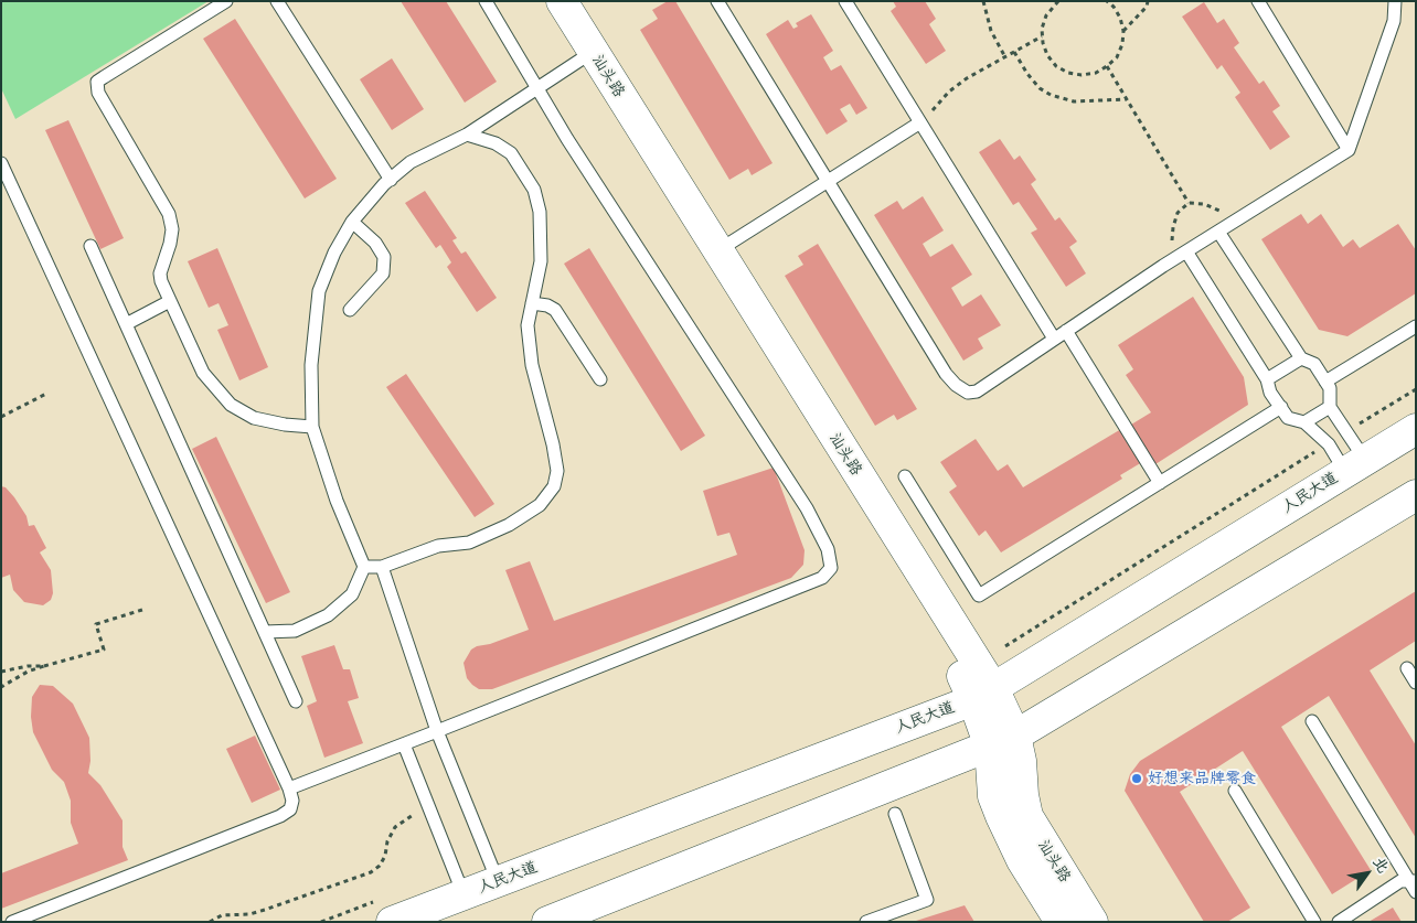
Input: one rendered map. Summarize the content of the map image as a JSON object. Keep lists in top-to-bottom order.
{
  "streets": {
    "street": ["汕头路", "人民大道"]
  },
  "crossings": [
    ["汕头路", "人民大道"]
  ],
  "places": ["好想来品牌零食"],
  "north": "top right"
}
